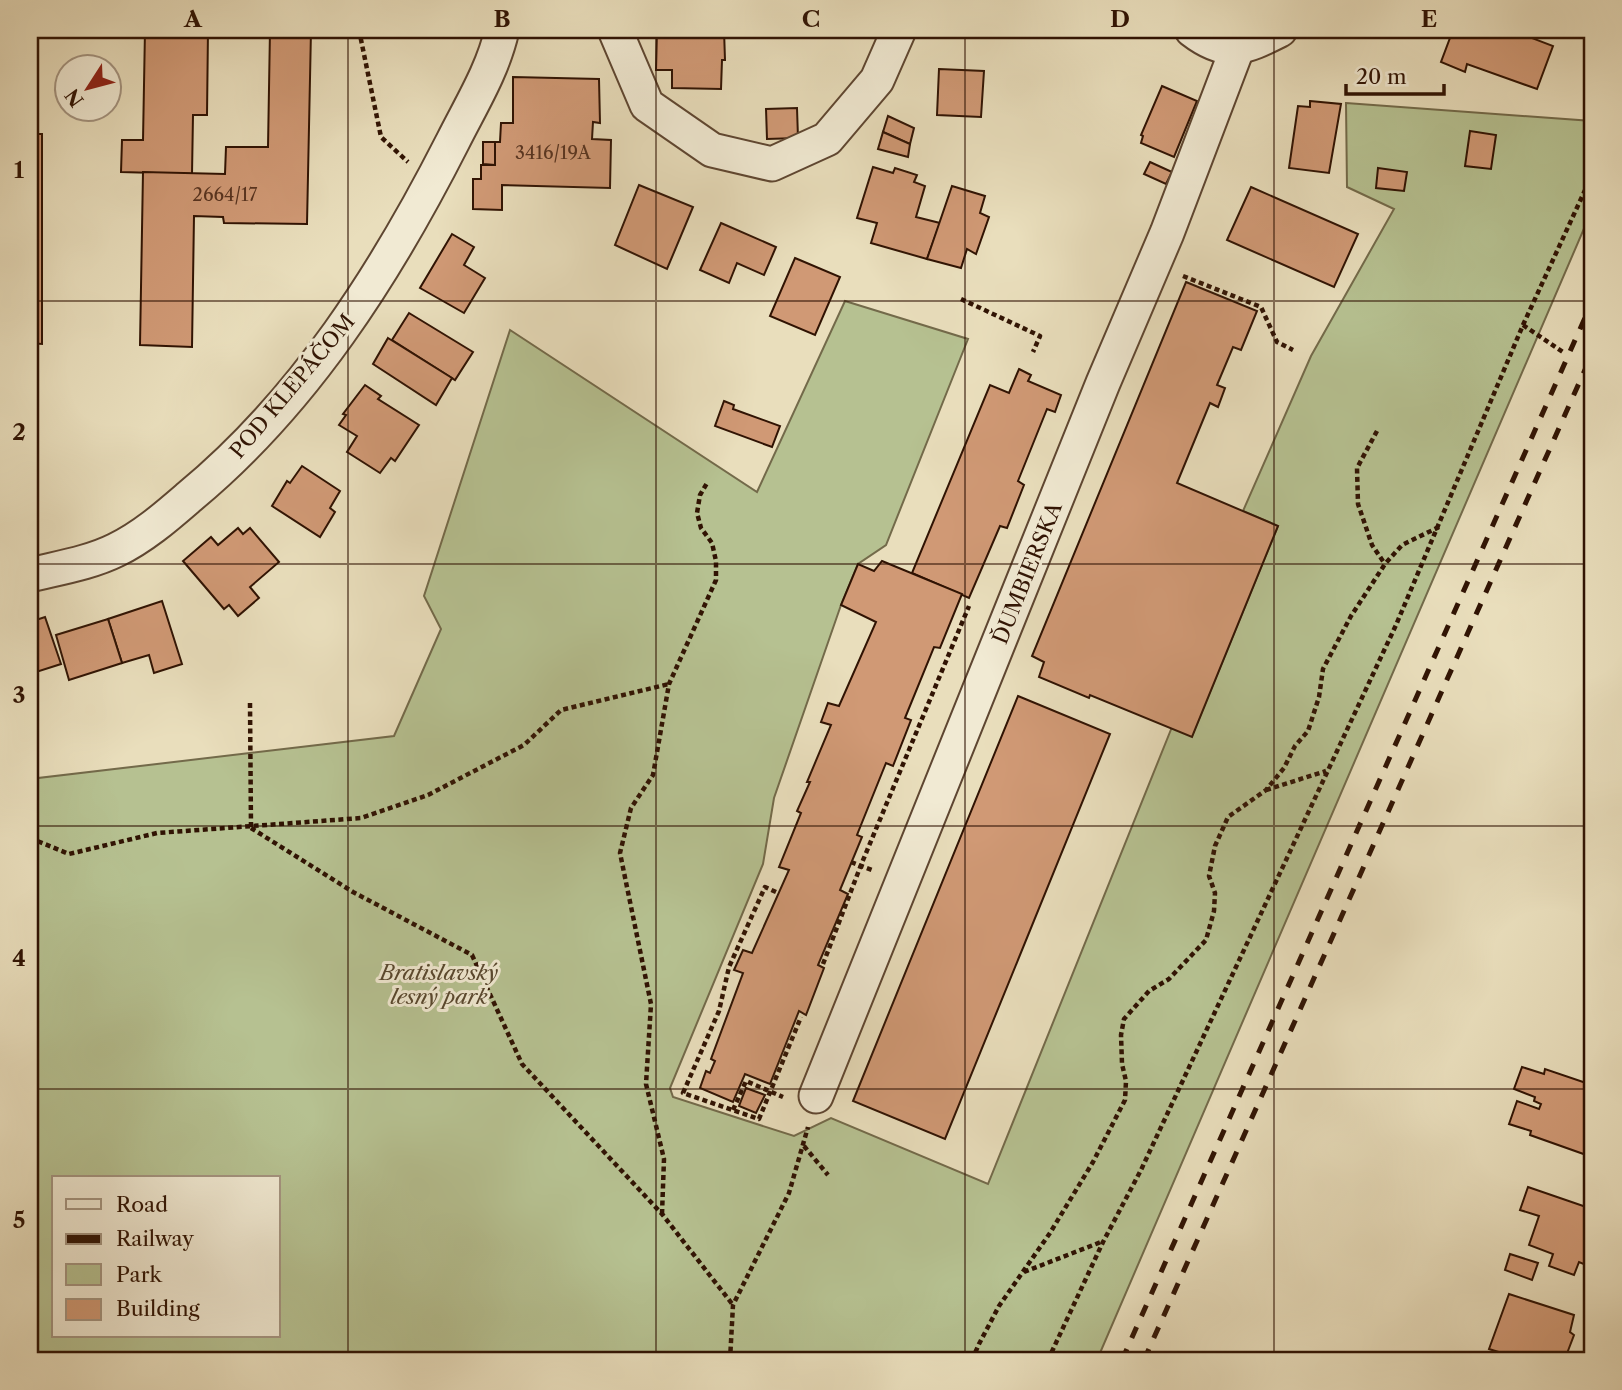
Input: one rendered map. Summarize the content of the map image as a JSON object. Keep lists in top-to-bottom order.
{
  "streets": {
    "street": ["POD KLEPÁČOM", "ĎUMBIERSKA"]
  },
  "parks": ["Bratislavský lesný park"],
  "house_numbers": ["3416/19A", "2664/17"],
  "legend": [
    "Road",
    "Railway",
    "Park",
    "Building"
  ],
  "scale_bar": "20 m",
  "north": "bottom left",
  "grid": {
    "columns": [
      "A",
      "B",
      "C",
      "D",
      "E"
    ],
    "rows": [
      "1",
      "2",
      "3",
      "4",
      "5"
    ]
  }
}
